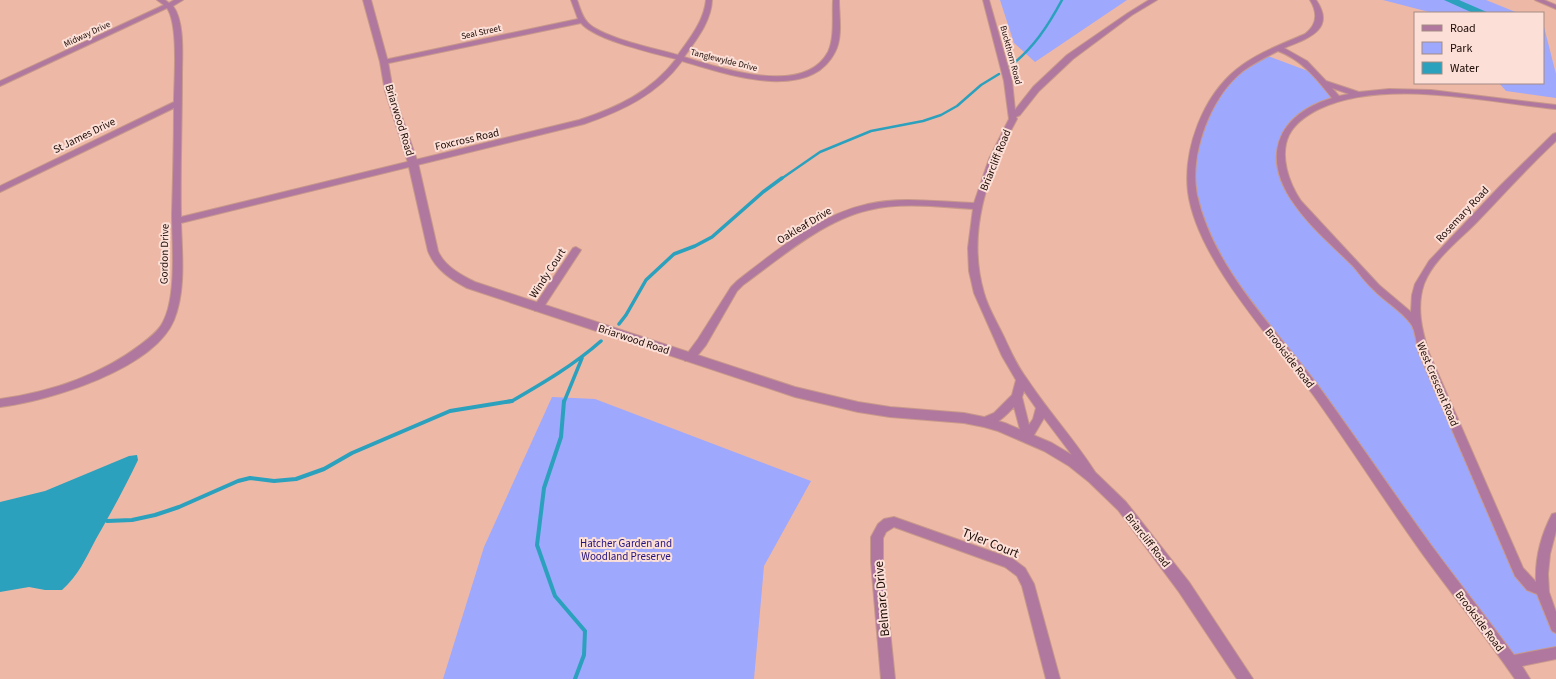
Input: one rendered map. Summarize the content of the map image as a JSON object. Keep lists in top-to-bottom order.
{
  "streets": {
    "street": [
      "Seal Street",
      "Midway Drive",
      "Buckthorn Road",
      "Tanglewylde Drive",
      "Briarwood Road",
      "St James Drive",
      "Foxcross Road",
      "Briarcliff Road",
      "Rosemary Road",
      "Oakleaf Drive",
      "Gordon Drive",
      "Windy Court",
      "Brookside Road",
      "West Crescent Road",
      "Tyler Court",
      "Belmarc Drive"
    ]
  },
  "crossings": [
    ["Seal Street", "Tanglewylde Drive"],
    ["Seal Street", "Briarwood Road"],
    ["Midway Drive", "Gordon Drive"],
    ["Buckthorn Road", "Briarcliff Road"],
    ["Tanglewylde Drive", "Foxcross Road"],
    ["Briarwood Road", "Foxcross Road"],
    ["Briarwood Road", "Briarcliff Road"],
    ["Briarwood Road", "Oakleaf Drive"],
    ["Briarwood Road", "Windy Court"],
    ["St James Drive", "Gordon Drive"],
    ["Foxcross Road", "Gordon Drive"],
    ["Briarcliff Road", "Oakleaf Drive"],
    ["Rosemary Road", "West Crescent Road"],
    ["Tyler Court", "Belmarc Drive"]
  ],
  "parks": ["Hatcher Garden and Woodland Preserve"],
  "legend": ["Road", "Park", "Water"]
}
